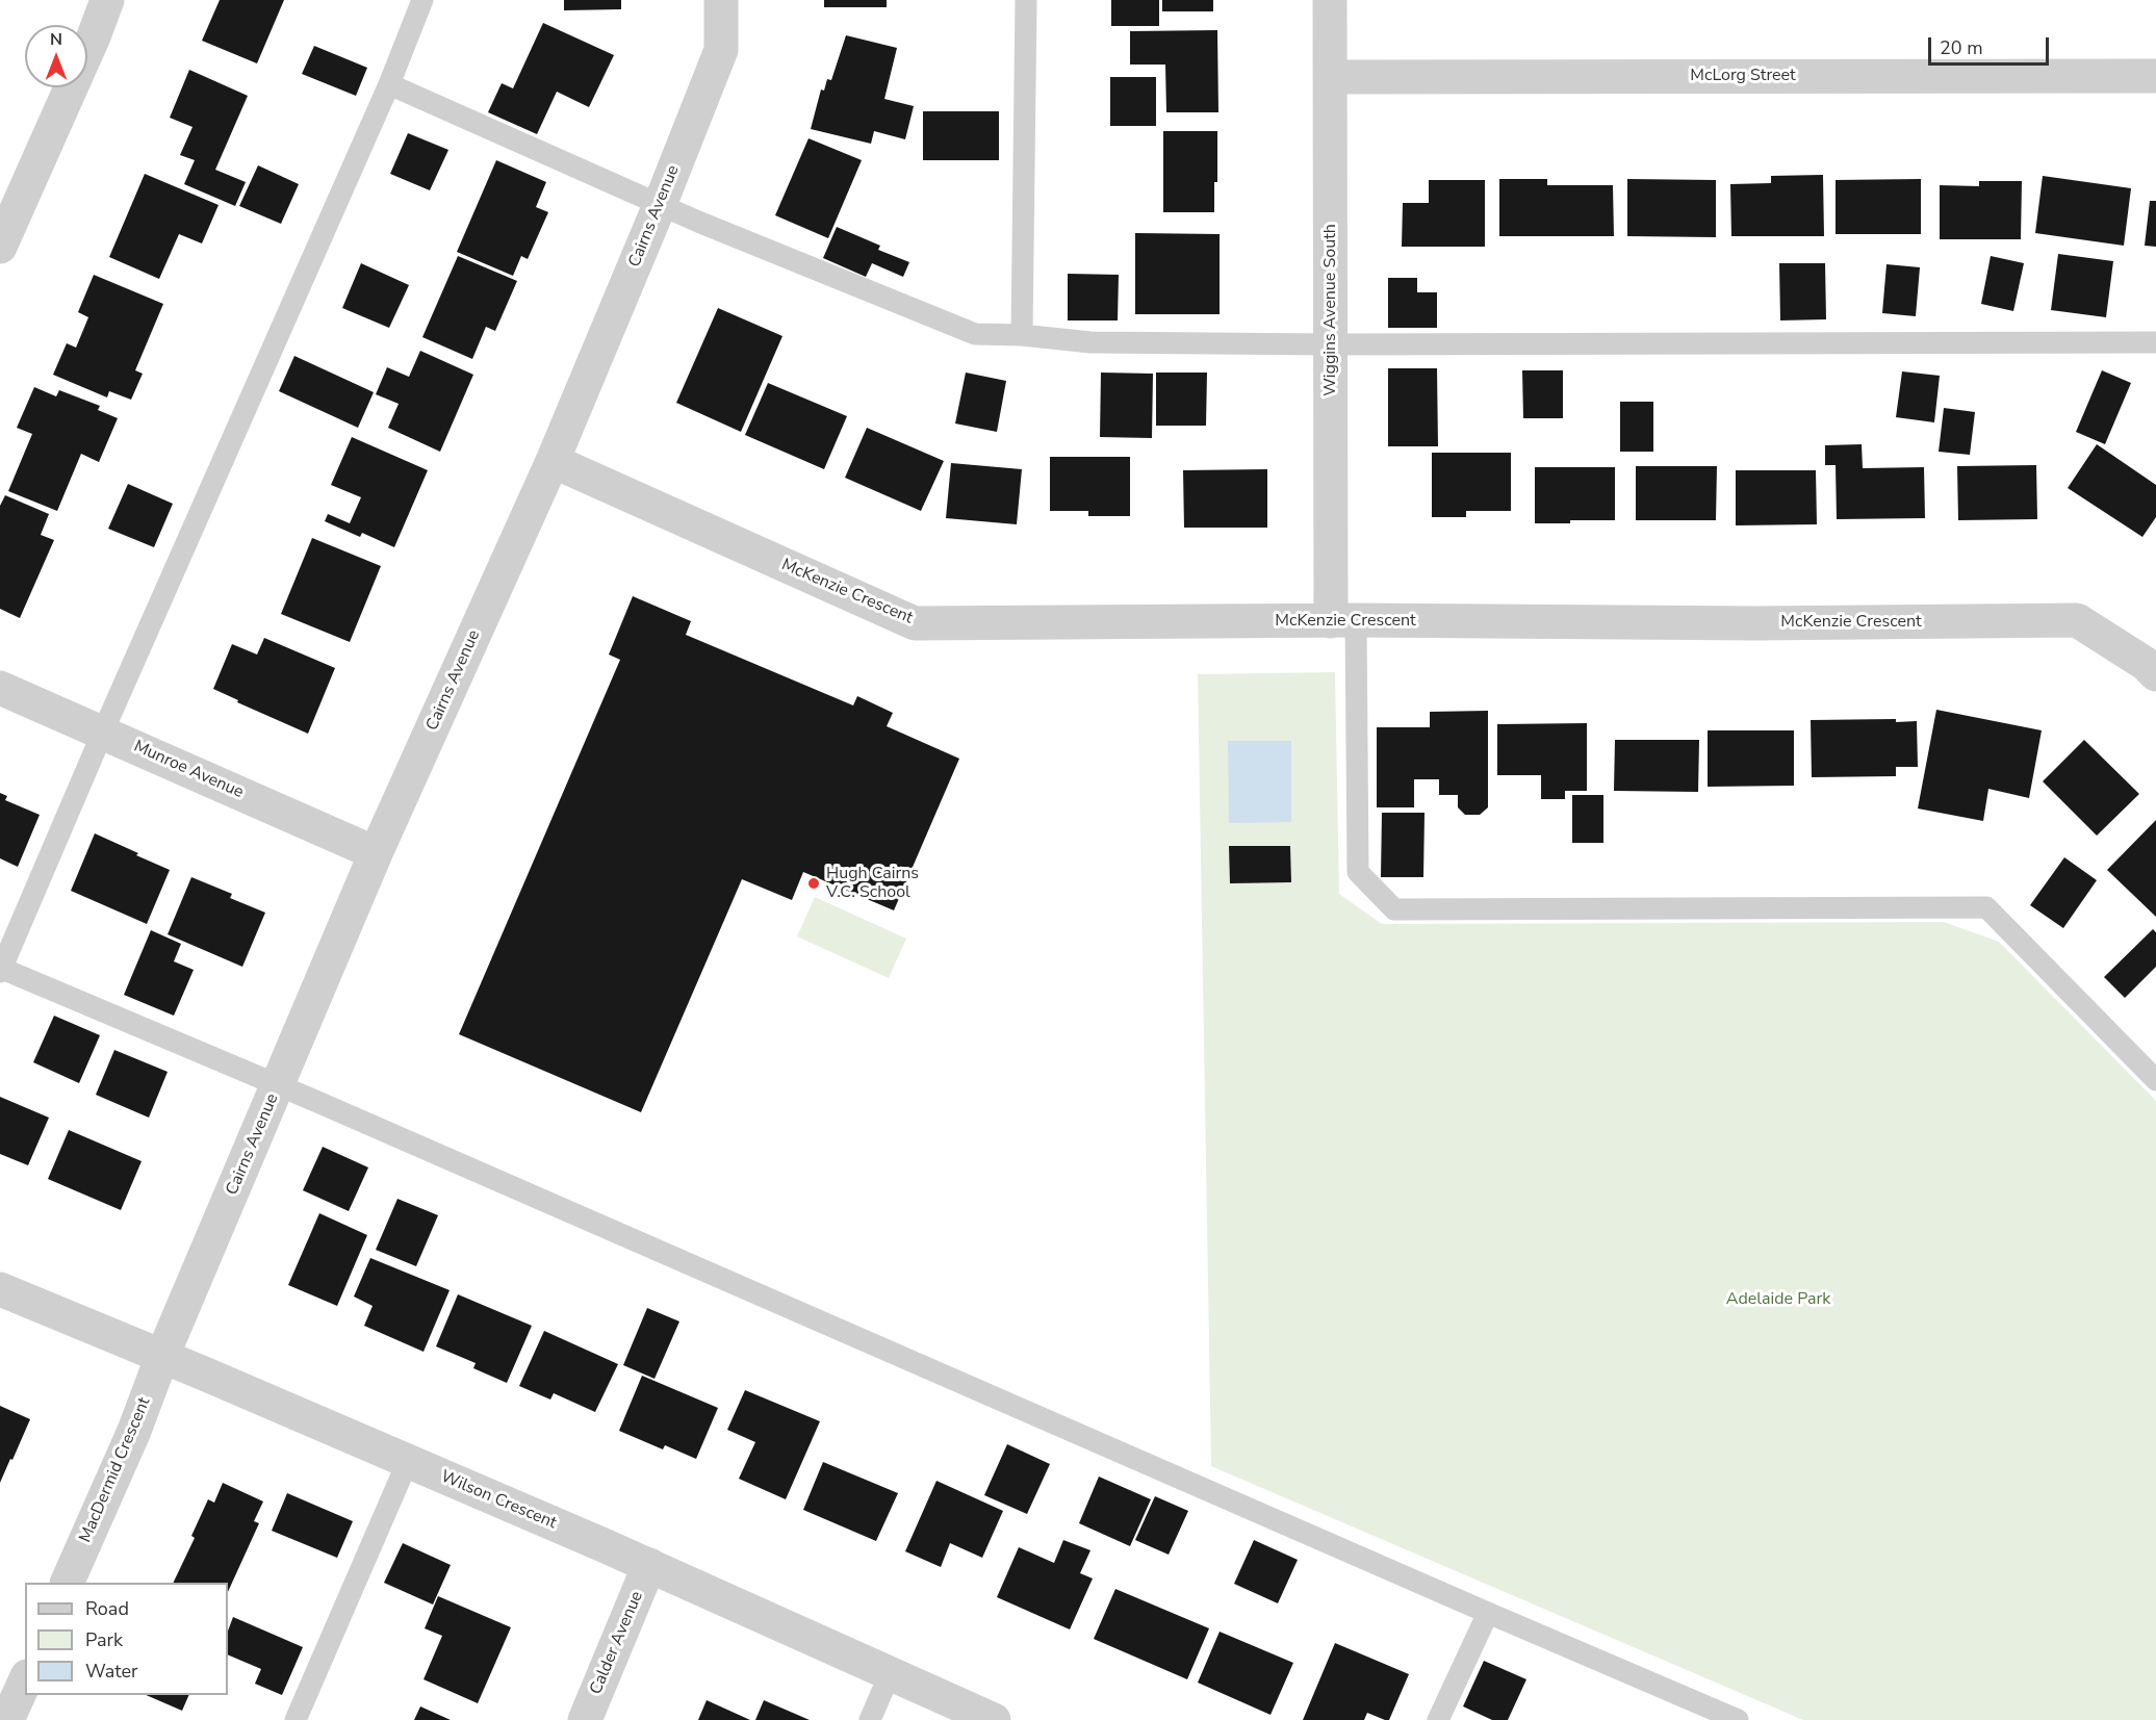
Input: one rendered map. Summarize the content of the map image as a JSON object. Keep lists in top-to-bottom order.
{
  "streets": {
    "street": [
      "McLorg Street",
      "Cairns Avenue",
      "Wiggins Avenue South",
      "McKenzie Crescent",
      "Munroe Avenue",
      "MacDermid Crescent",
      "Wilson Crescent",
      "Calder Avenue"
    ]
  },
  "crossings": [
    ["McLorg Street", "Wiggins Avenue South"],
    ["Cairns Avenue", "McKenzie Crescent"],
    ["Cairns Avenue", "Munroe Avenue"],
    ["Cairns Avenue", "MacDermid Crescent"],
    ["Cairns Avenue", "Wilson Crescent"],
    ["Wiggins Avenue South", "McKenzie Crescent"],
    ["MacDermid Crescent", "Wilson Crescent"],
    ["Wilson Crescent", "Calder Avenue"]
  ],
  "parks": ["Adelaide Park"],
  "places": ["Hugh Cairns V.C. School"],
  "legend": ["Road", "Park", "Water"],
  "scale_bar": "20 m",
  "north": "top"
}
